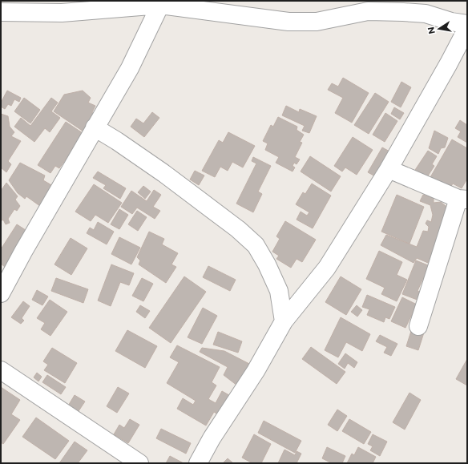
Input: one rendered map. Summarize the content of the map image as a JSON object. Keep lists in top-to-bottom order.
{
  "north": "left"
}
